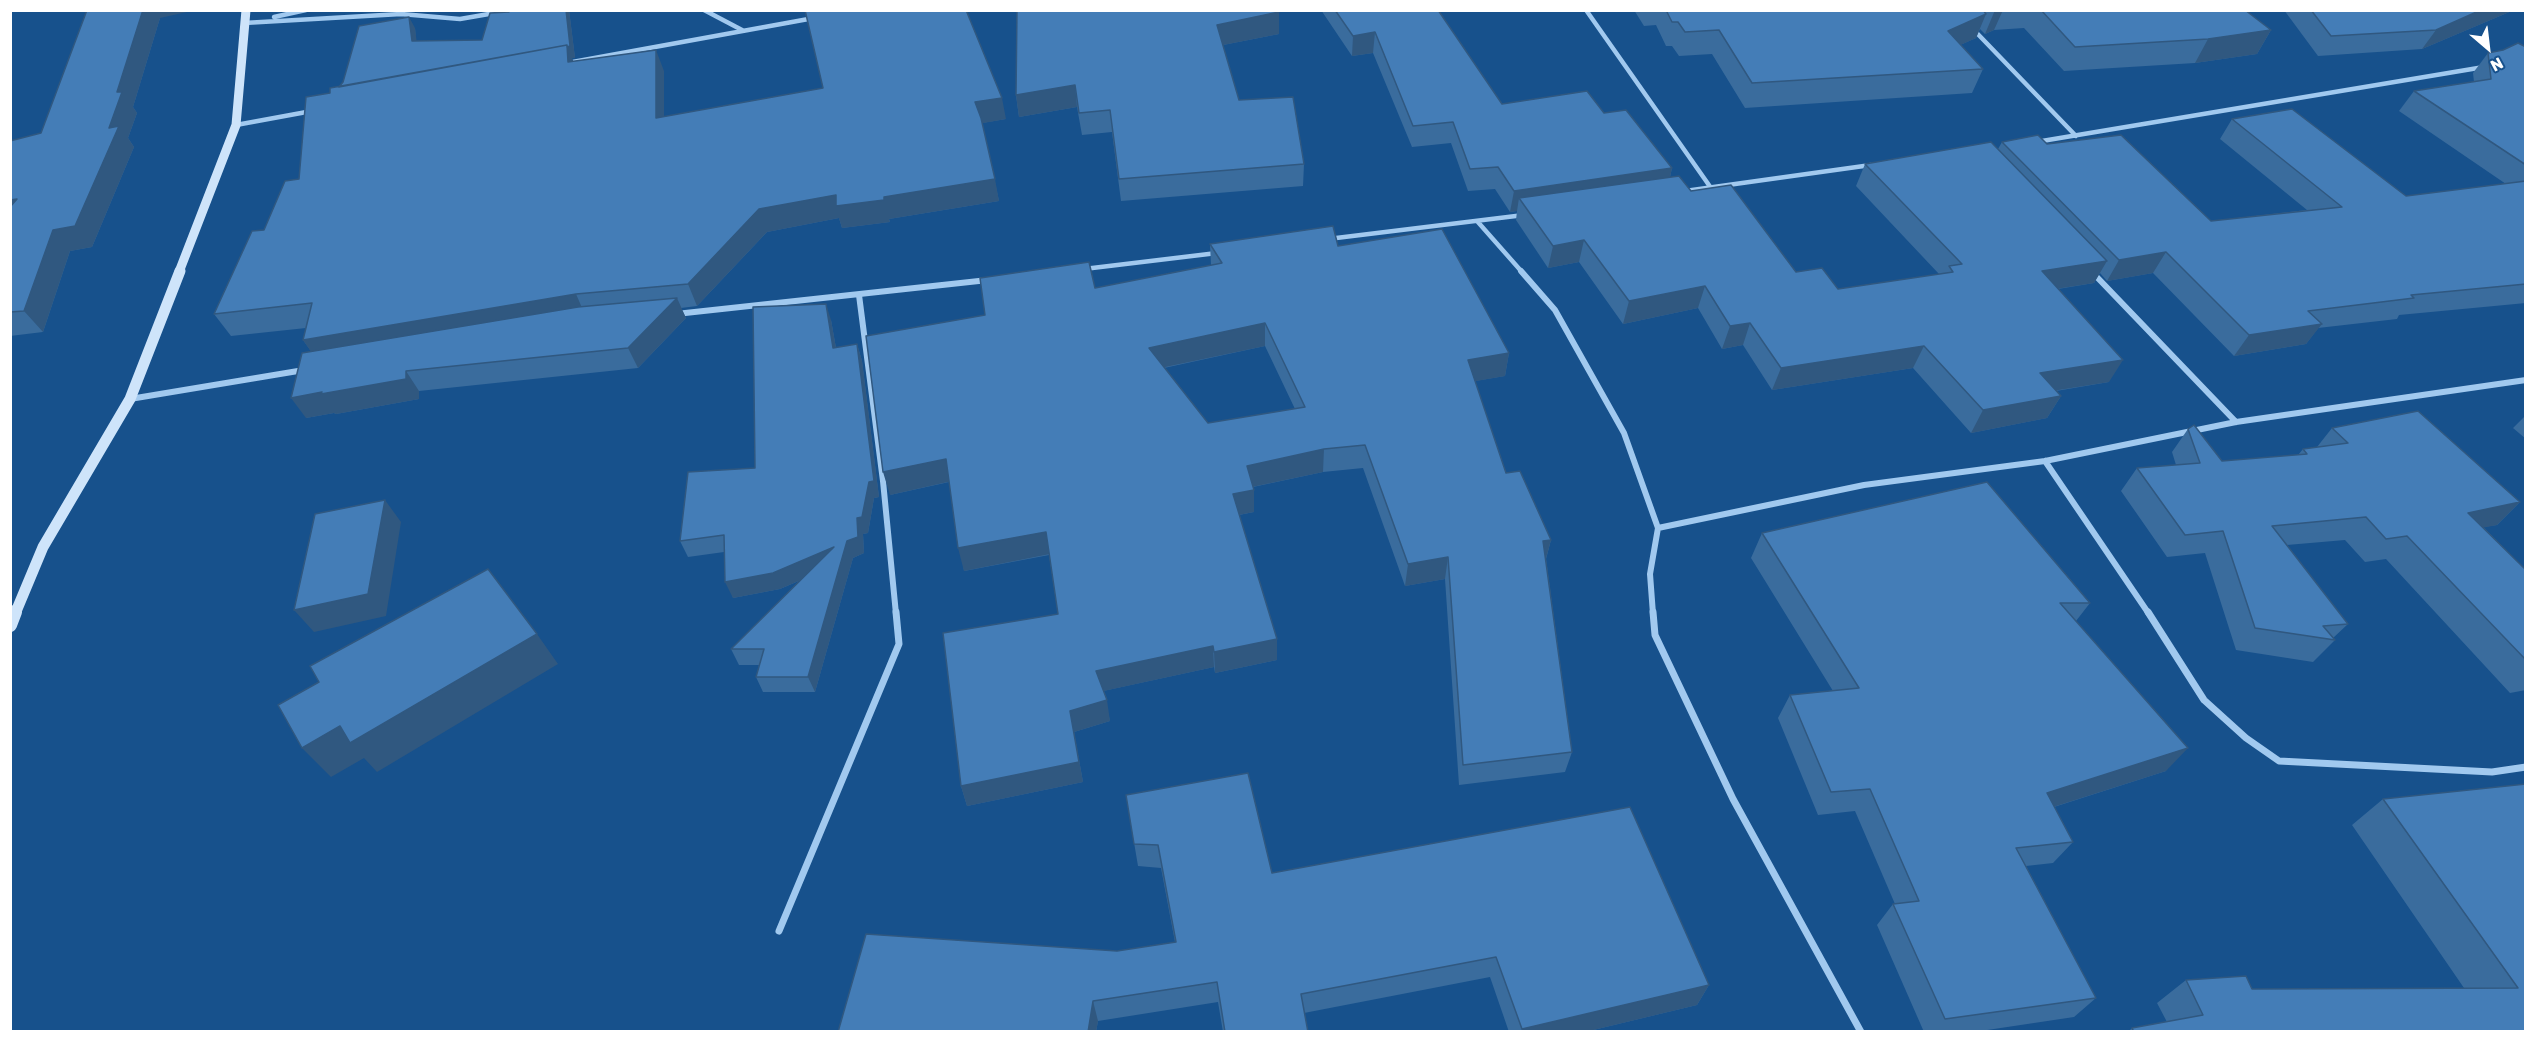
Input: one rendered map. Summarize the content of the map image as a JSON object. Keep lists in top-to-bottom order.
{
  "north": "bottom right"
}
